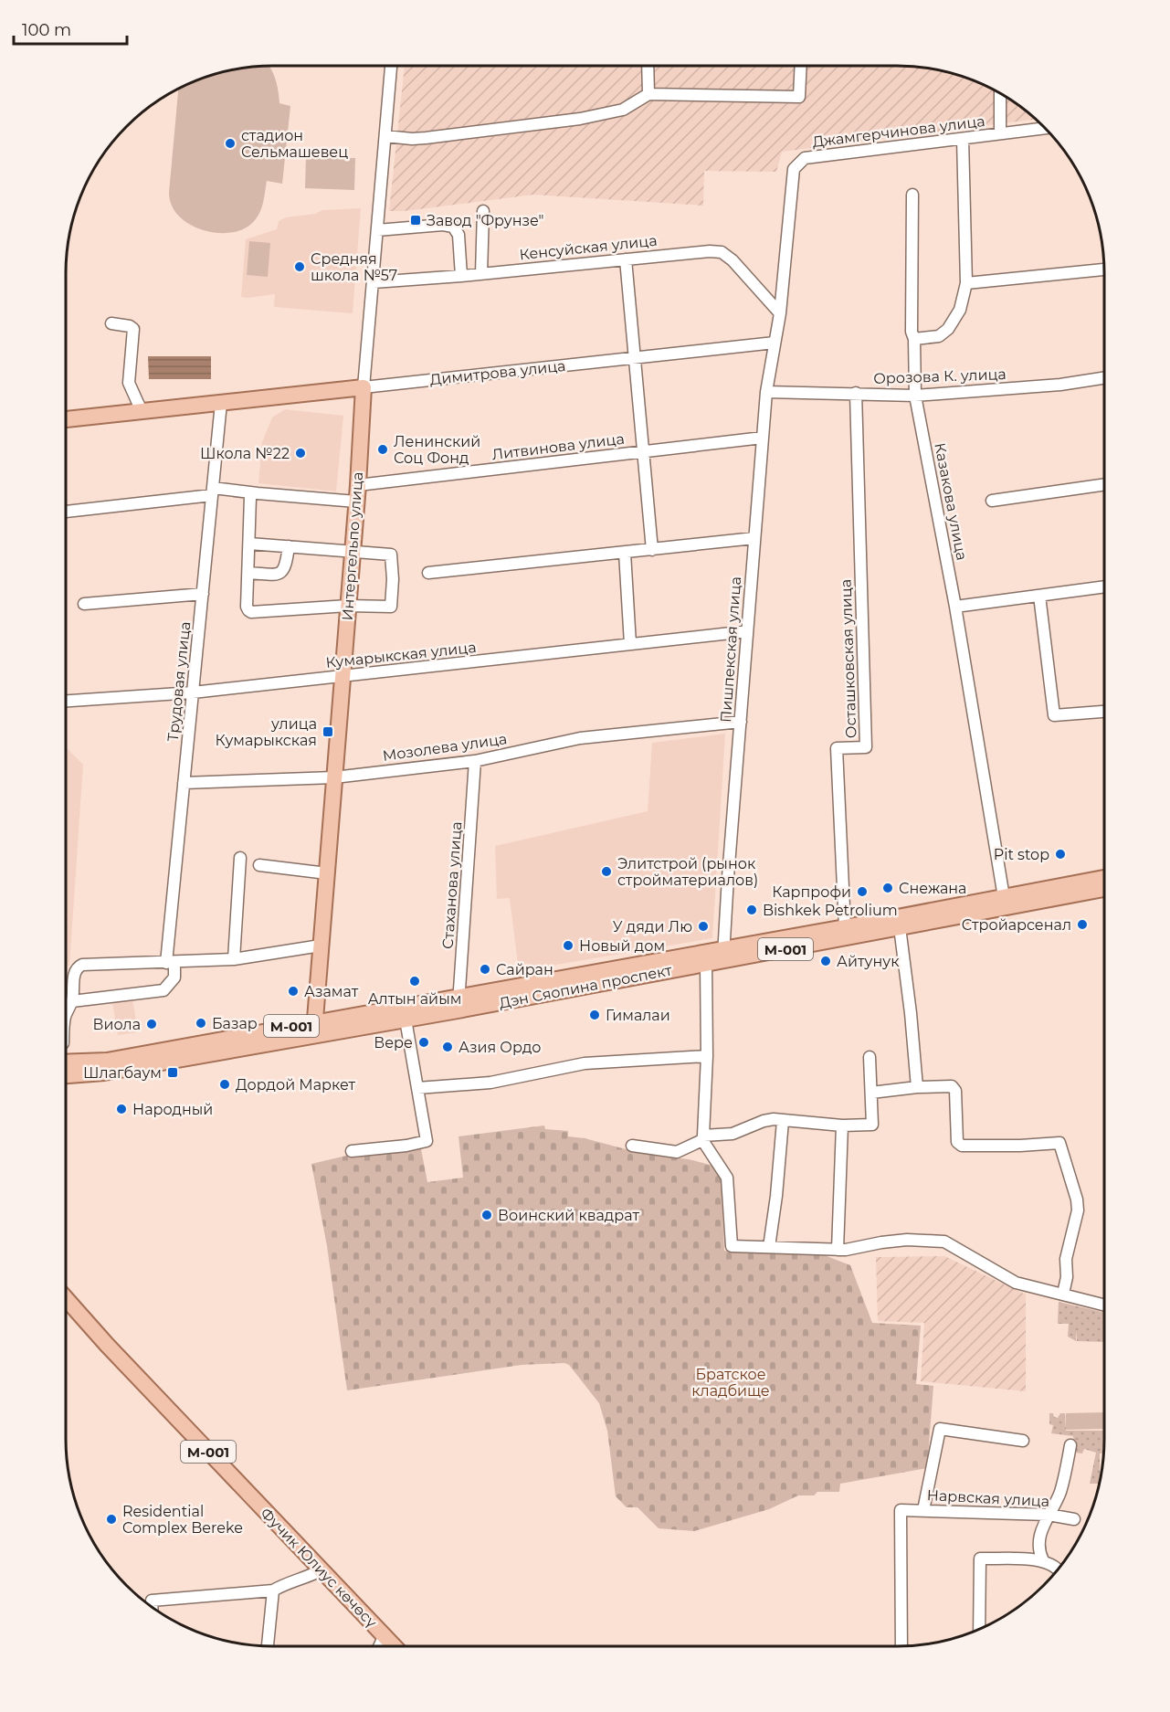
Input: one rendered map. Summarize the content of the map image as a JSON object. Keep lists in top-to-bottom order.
{
  "streets": {
    "main road": [
      "Димитрова улица",
      "Интергельпо улица",
      "M-001",
      "Дэн Сяопина проспект",
      "М-001",
      "Фучик Юлиус көчөсү"
    ],
    "street": [
      "Джамгерчинова улица",
      "Кенсуйская улица",
      "Орозова К. улица",
      "Литвинова улица",
      "Казакова улица",
      "Пишпекская улица",
      "Кумарыкская улица",
      "Осташковская улица",
      "Трудовая улица",
      "Мозолева улица",
      "Стаханова улица",
      "Нарвская улица"
    ]
  },
  "crossings": [
    ["Джамгерчинова улица", "Кенсуйская улица"],
    ["Джамгерчинова улица", "Димитрова улица"],
    ["Джамгерчинова улица", "Пишпекская улица"],
    ["Кенсуйская улица", "Интергельпо улица"],
    ["Димитрова улица", "Интергельпо улица"],
    ["Димитрова улица", "Пишпекская улица"],
    ["Димитрова улица", "Трудовая улица"],
    ["Орозова К. улица", "Казакова улица"],
    ["Орозова К. улица", "Пишпекская улица"],
    ["Орозова К. улица", "Осташковская улица"],
    ["Литвинова улица", "Интергельпо улица"],
    ["Литвинова улица", "Пишпекская улица"],
    ["Казакова улица", "Дэн Сяопина проспект"],
    ["Интергельпо улица", "Кумарыкская улица"],
    ["Интергельпо улица", "Мозолева улица"],
    ["Интергельпо улица", "Дэн Сяопина проспект"],
    ["Пишпекская улица", "Кумарыкская улица"],
    ["Пишпекская улица", "Мозолева улица"],
    ["Пишпекская улица", "Дэн Сяопина проспект"],
    ["Кумарыкская улица", "Трудовая улица"],
    ["Осташковская улица", "Дэн Сяопина проспект"],
    ["Трудовая улица", "Мозолева улица"],
    ["Мозолева улица", "Стаханова улица"],
    ["Стаханова улица", "Дэн Сяопина проспект"]
  ],
  "parks": ["Братское кладбище"],
  "places": {
    "other": [
      "стадион Сельмашевец",
      "Средняя школа №57",
      "Ленинский Соц Фонд",
      "Школа №22",
      "Pit stop",
      "Элитстрой (рынок стройматериалов)",
      "Снежана",
      "Карпрофи",
      "Bishkek Petrolium",
      "Стройарсенал",
      "У дяди Лю",
      "Новый дом",
      "Айтунук",
      "Сайран",
      "Алтын айым",
      "Азамат",
      "Гималаи",
      "Базар",
      "Виола",
      "Вере",
      "Азия Ордо",
      "Дордой Маркет",
      "Народный",
      "Воинский квадрат",
      "Residential Complex Bereke"
    ],
    "transit": ["Завод \"Фрунзе\"", "улица Кумарыкская", "Шлагбаум"]
  },
  "scale_bar": "100 m"
}
